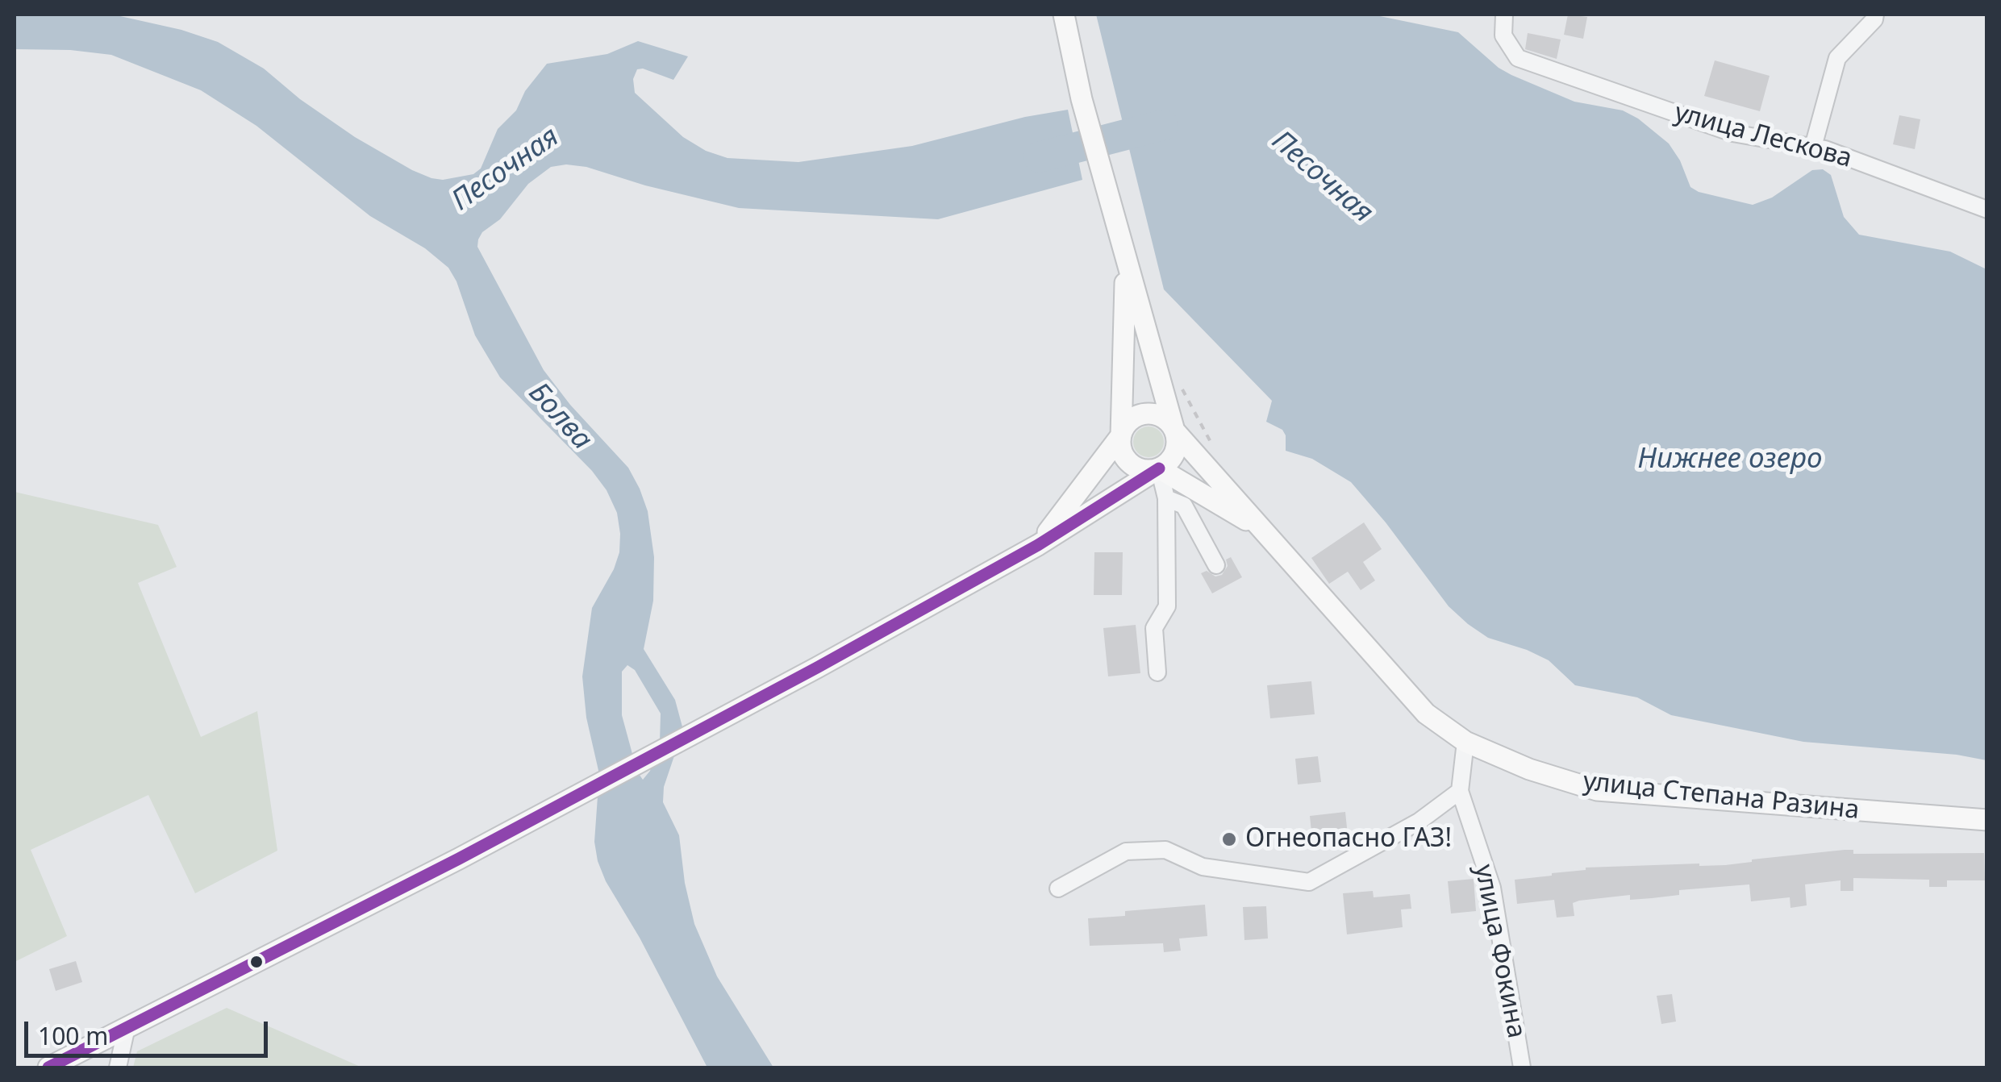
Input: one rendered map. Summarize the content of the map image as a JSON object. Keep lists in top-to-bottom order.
{
  "streets": {
    "main road": ["улица Степана Разина"],
    "street": ["улица Лескова", "улица Фокина"]
  },
  "crossings": [
    ["улица Степана Разина", "улица Фокина"]
  ],
  "water": ["Песочная", "Болва", "Нижнее озеро"],
  "places": ["Огнеопасно ГАЗ!"],
  "scale_bar": "100 m"
}
